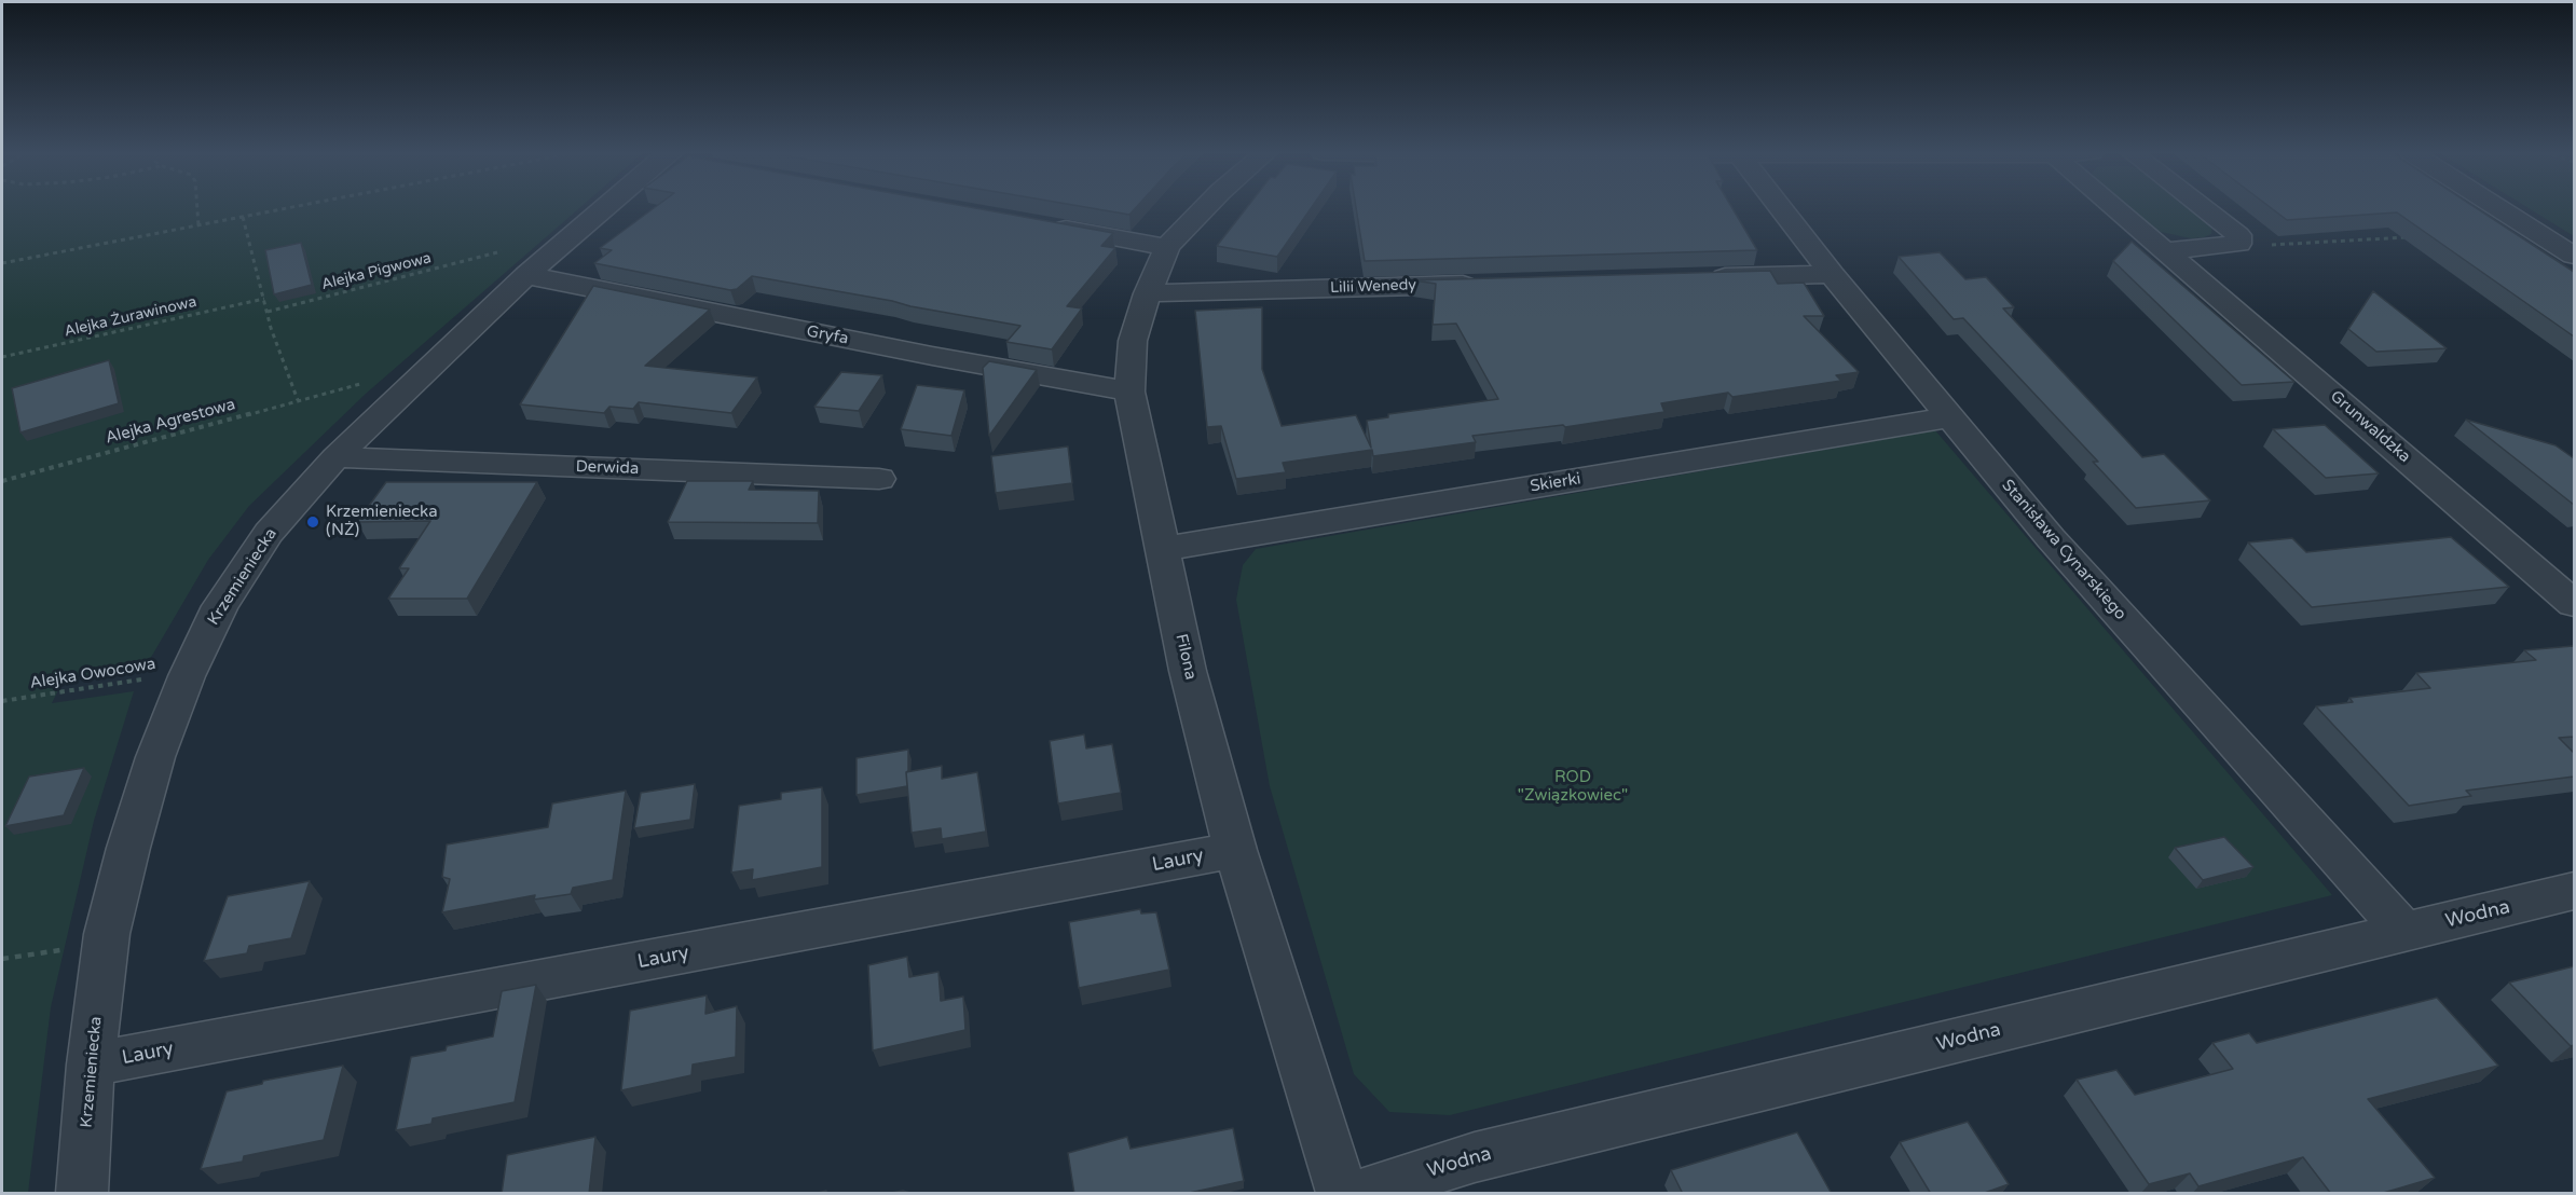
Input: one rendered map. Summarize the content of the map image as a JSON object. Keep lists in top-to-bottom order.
{
  "streets": {
    "street": [
      "Lilii Wenedy",
      "Gryfa",
      "Grunwaldzka",
      "Derwida",
      "Skierki",
      "Stanisława Cynarskiego",
      "Krzemieniecka",
      "Filona",
      "Laury",
      "Wodna"
    ],
    "path": [
      "Alejka Pigwowa",
      "Alejka Żurawinowa",
      "Alejka Agrestowa",
      "Alejka Owocowa"
    ]
  },
  "crossings": [
    ["Lilii Wenedy", "Filona"],
    ["Gryfa", "Krzemieniecka"],
    ["Gryfa", "Filona"],
    ["Derwida", "Krzemieniecka"],
    ["Skierki", "Stanisława Cynarskiego"],
    ["Skierki", "Filona"],
    ["Stanisława Cynarskiego", "Wodna"],
    ["Krzemieniecka", "Alejka Owocowa"],
    ["Krzemieniecka", "Laury"],
    ["Filona", "Laury"]
  ],
  "parks": ["ROD \"Związkowiec\""],
  "places": ["Krzemieniecka (NŻ)"]
}
